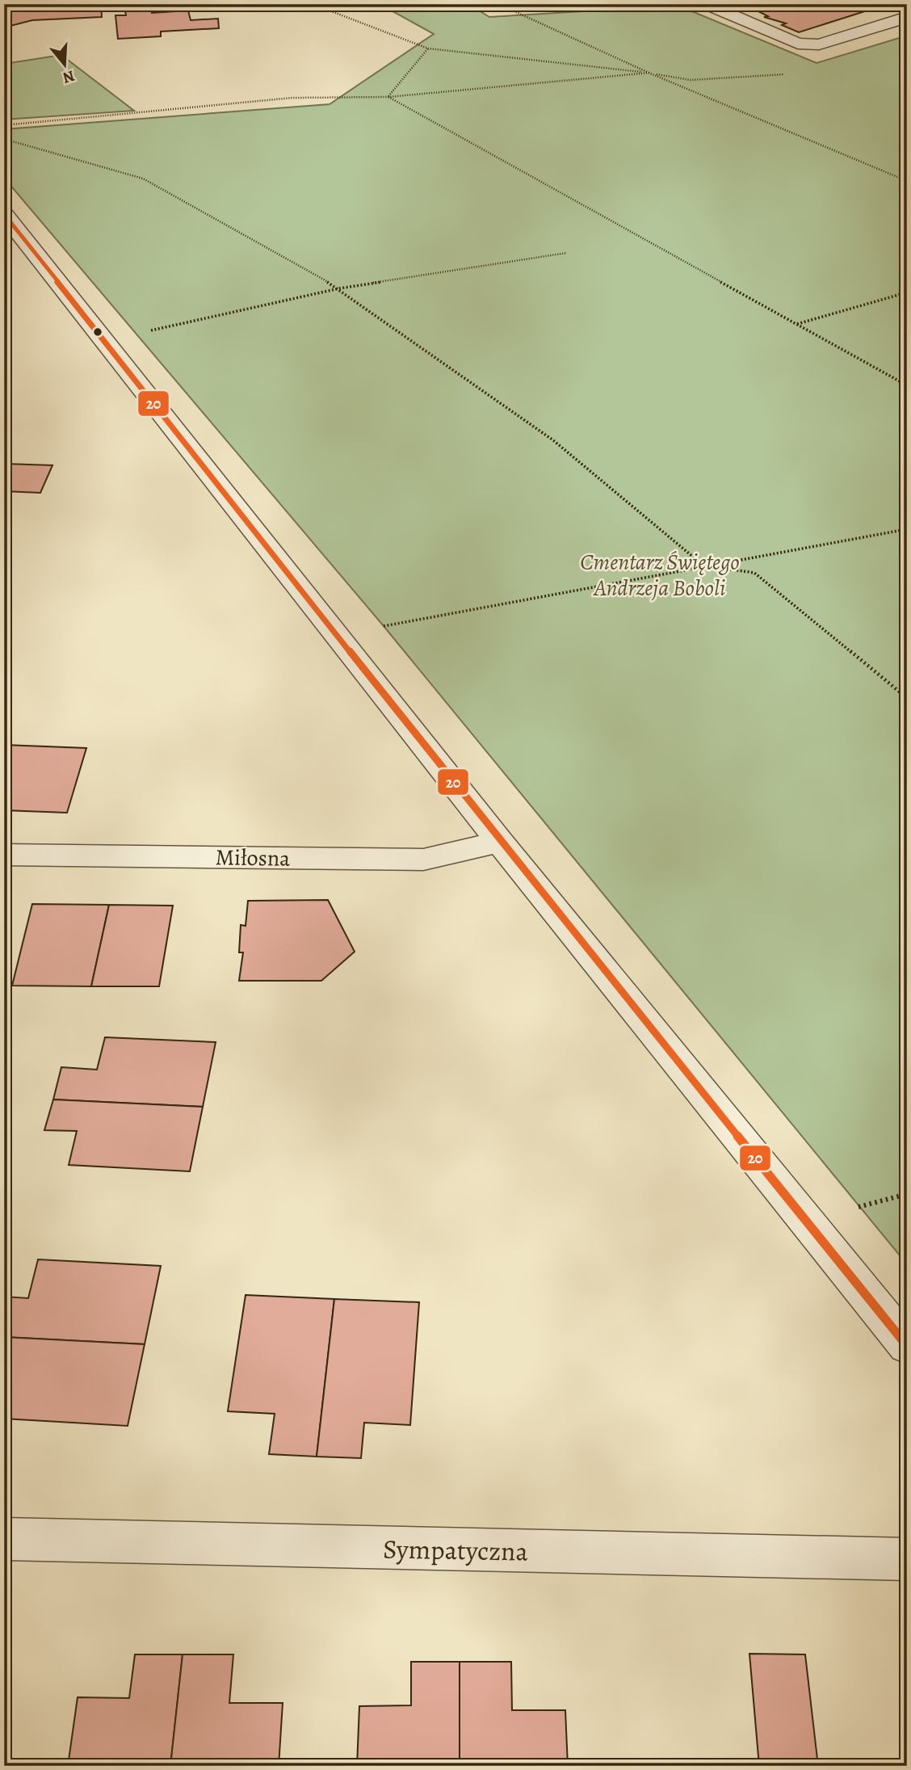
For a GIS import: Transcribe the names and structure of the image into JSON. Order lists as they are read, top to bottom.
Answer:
{
  "streets": {
    "street": ["Miłosna", "Sympatyczna"]
  },
  "parks": ["Cmentarz Świętego Andrzeja Boboli"],
  "lines": ["transit line 20"],
  "north": "bottom"
}
